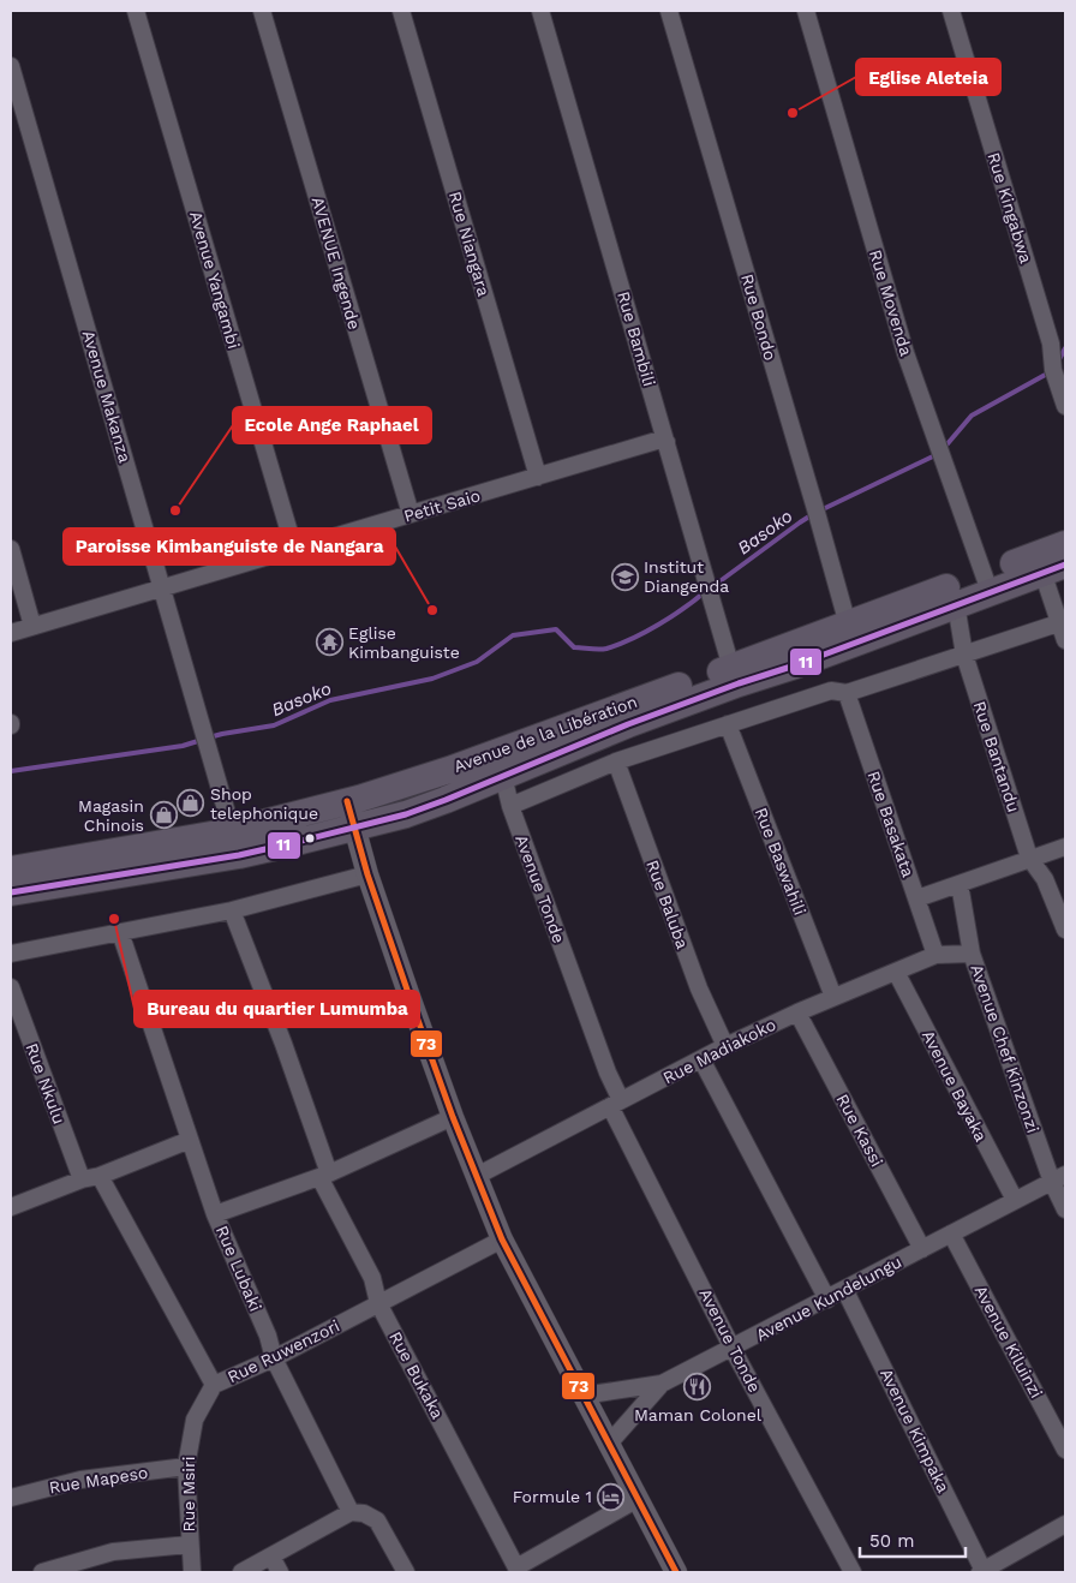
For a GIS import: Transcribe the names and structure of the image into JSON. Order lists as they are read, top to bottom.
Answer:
{
  "streets": {
    "highway": ["Avenue de la Libération"],
    "street": [
      "Rue Kingabwa",
      "Rue Niangara",
      "AVENUE Ingende",
      "Avenue Yangambi",
      "Rue Movenda",
      "Rue Bondo",
      "Rue Bambili",
      "Avenue Makanza",
      "Petit Saio",
      "Rue Bantandu",
      "Rue Basakata",
      "Rue Baswahili",
      "Avenue Tonde",
      "Rue Baluba",
      "Avenue Chef Kinzonzi",
      "Rue Madiakoko",
      "Rue Nkulu",
      "Avenue Bayaka",
      "Rue Kassi",
      "Rue Lubaki",
      "Avenue Kundelungu",
      "Avenue Kiluinzi",
      "Rue Ruwenzori",
      "Rue Bukaka",
      "Avenue Kimpaka",
      "Rue Mapeso",
      "Rue Msiri"
    ]
  },
  "crossings": [
    ["Rue Niangara", "Petit Saio"],
    ["AVENUE Ingende", "Petit Saio"],
    ["Avenue Yangambi", "Petit Saio"],
    ["Rue Movenda", "Avenue de la Libération"],
    ["Rue Bondo", "Avenue de la Libération"],
    ["Rue Bambili", "Petit Saio"],
    ["Rue Bambili", "Avenue de la Libération"],
    ["Avenue Makanza", "Petit Saio"],
    ["Avenue Makanza", "Avenue de la Libération"],
    ["Avenue de la Libération", "Rue Bantandu"],
    ["Avenue de la Libération", "Avenue Tonde"],
    ["Rue Basakata", "Rue Madiakoko"],
    ["Rue Baswahili", "Rue Madiakoko"],
    ["Avenue Tonde", "Rue Madiakoko"],
    ["Avenue Tonde", "Avenue Kundelungu"],
    ["Rue Baluba", "Rue Madiakoko"],
    ["Avenue Chef Kinzonzi", "Rue Madiakoko"],
    ["Avenue Chef Kinzonzi", "Avenue Kundelungu"],
    ["Rue Madiakoko", "Avenue Bayaka"],
    ["Rue Madiakoko", "Rue Kassi"],
    ["Avenue Bayaka", "Avenue Kundelungu"],
    ["Rue Kassi", "Avenue Kundelungu"],
    ["Rue Lubaki", "Rue Ruwenzori"],
    ["Avenue Kundelungu", "Avenue Kiluinzi"],
    ["Avenue Kundelungu", "Avenue Kimpaka"],
    ["Rue Ruwenzori", "Rue Bukaka"],
    ["Rue Ruwenzori", "Rue Msiri"],
    ["Rue Mapeso", "Rue Msiri"]
  ],
  "water": ["Basoko"],
  "places": {
    "other": [
      "Eglise Aleteia",
      "Ecole Ange Raphael",
      "Paroisse Kimbanguiste de Nangara",
      "Bureau du quartier Lumumba"
    ],
    "school or university": ["Institut Diangenda"],
    "temple": ["Eglise Kimbanguiste"],
    "shop": ["Shop telephonique", "Magasin Chinois"],
    "restaurant": ["Maman Colonel"],
    "hotel": ["Formule 1"]
  },
  "lines": ["transit line 11", "transit line 73"],
  "scale_bar": "50 m"
}
